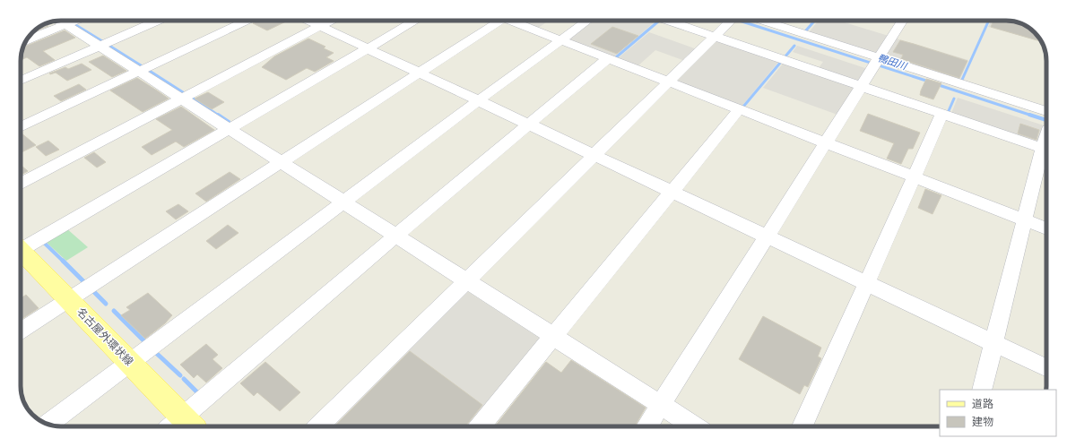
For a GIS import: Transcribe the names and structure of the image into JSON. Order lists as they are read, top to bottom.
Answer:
{
  "streets": {
    "main road": ["名古屋外環状線"]
  },
  "water": ["鴨田川"],
  "legend": ["道路", "建物"]
}
